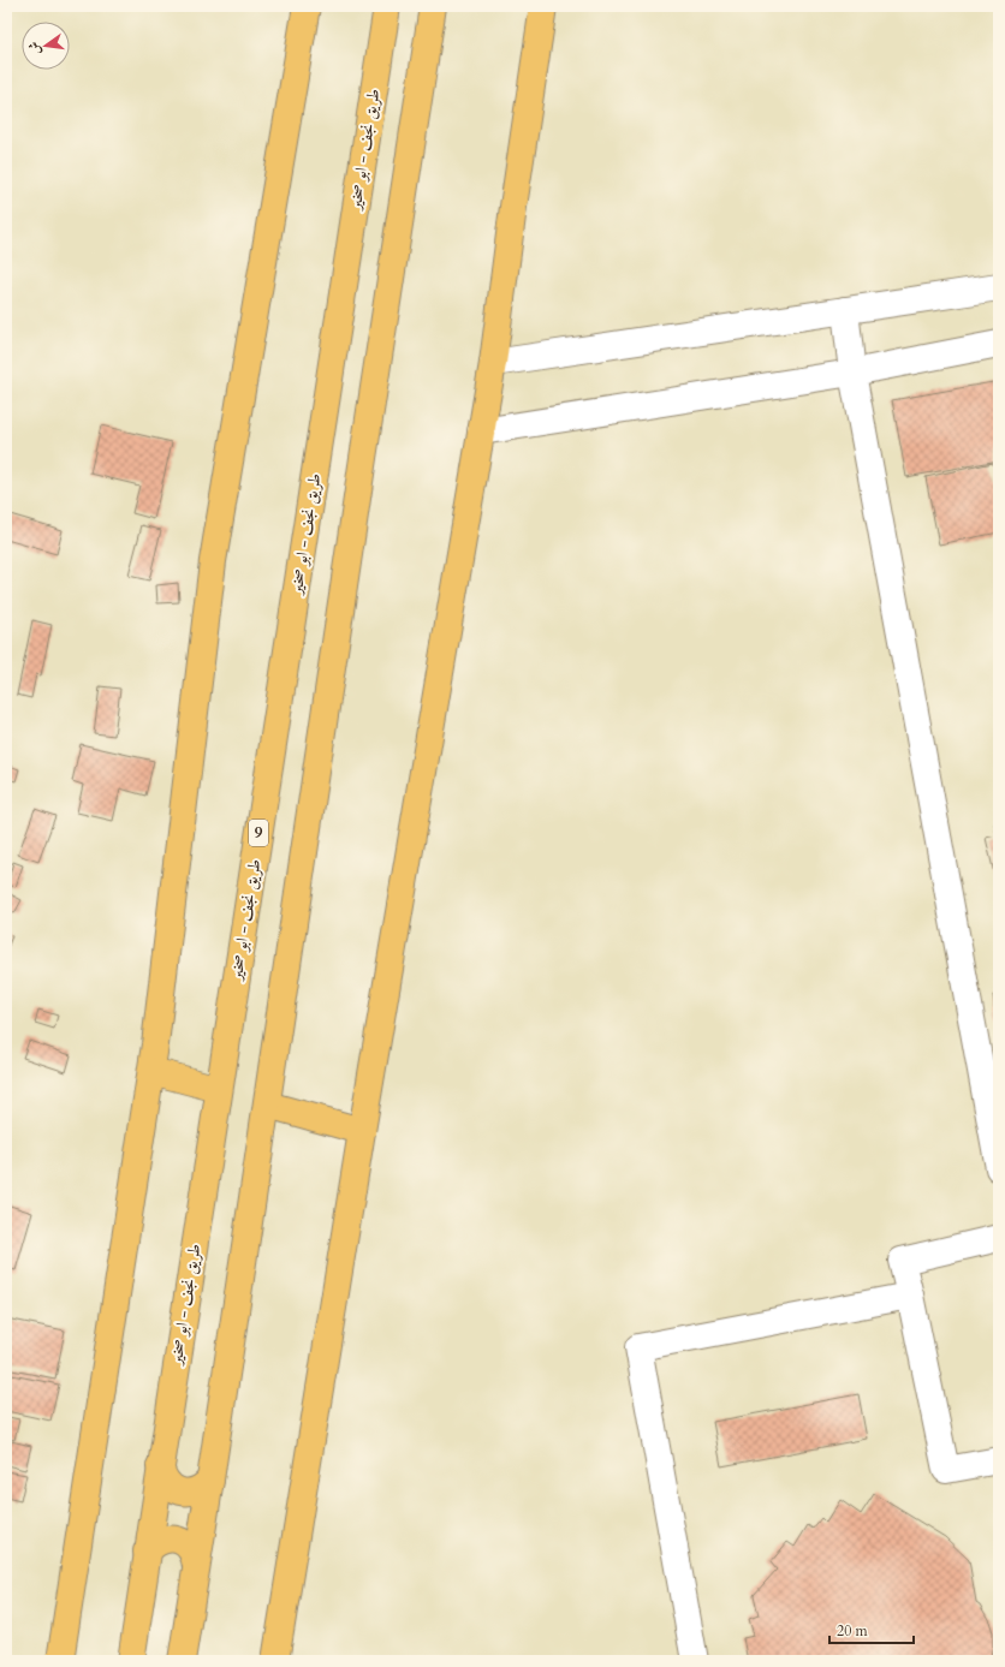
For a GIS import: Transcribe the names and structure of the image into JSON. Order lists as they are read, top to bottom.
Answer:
{
  "streets": {
    "main road": ["طريق نجف - ابو صخير", "9"]
  },
  "scale_bar": "20 m",
  "north": "left"
}
